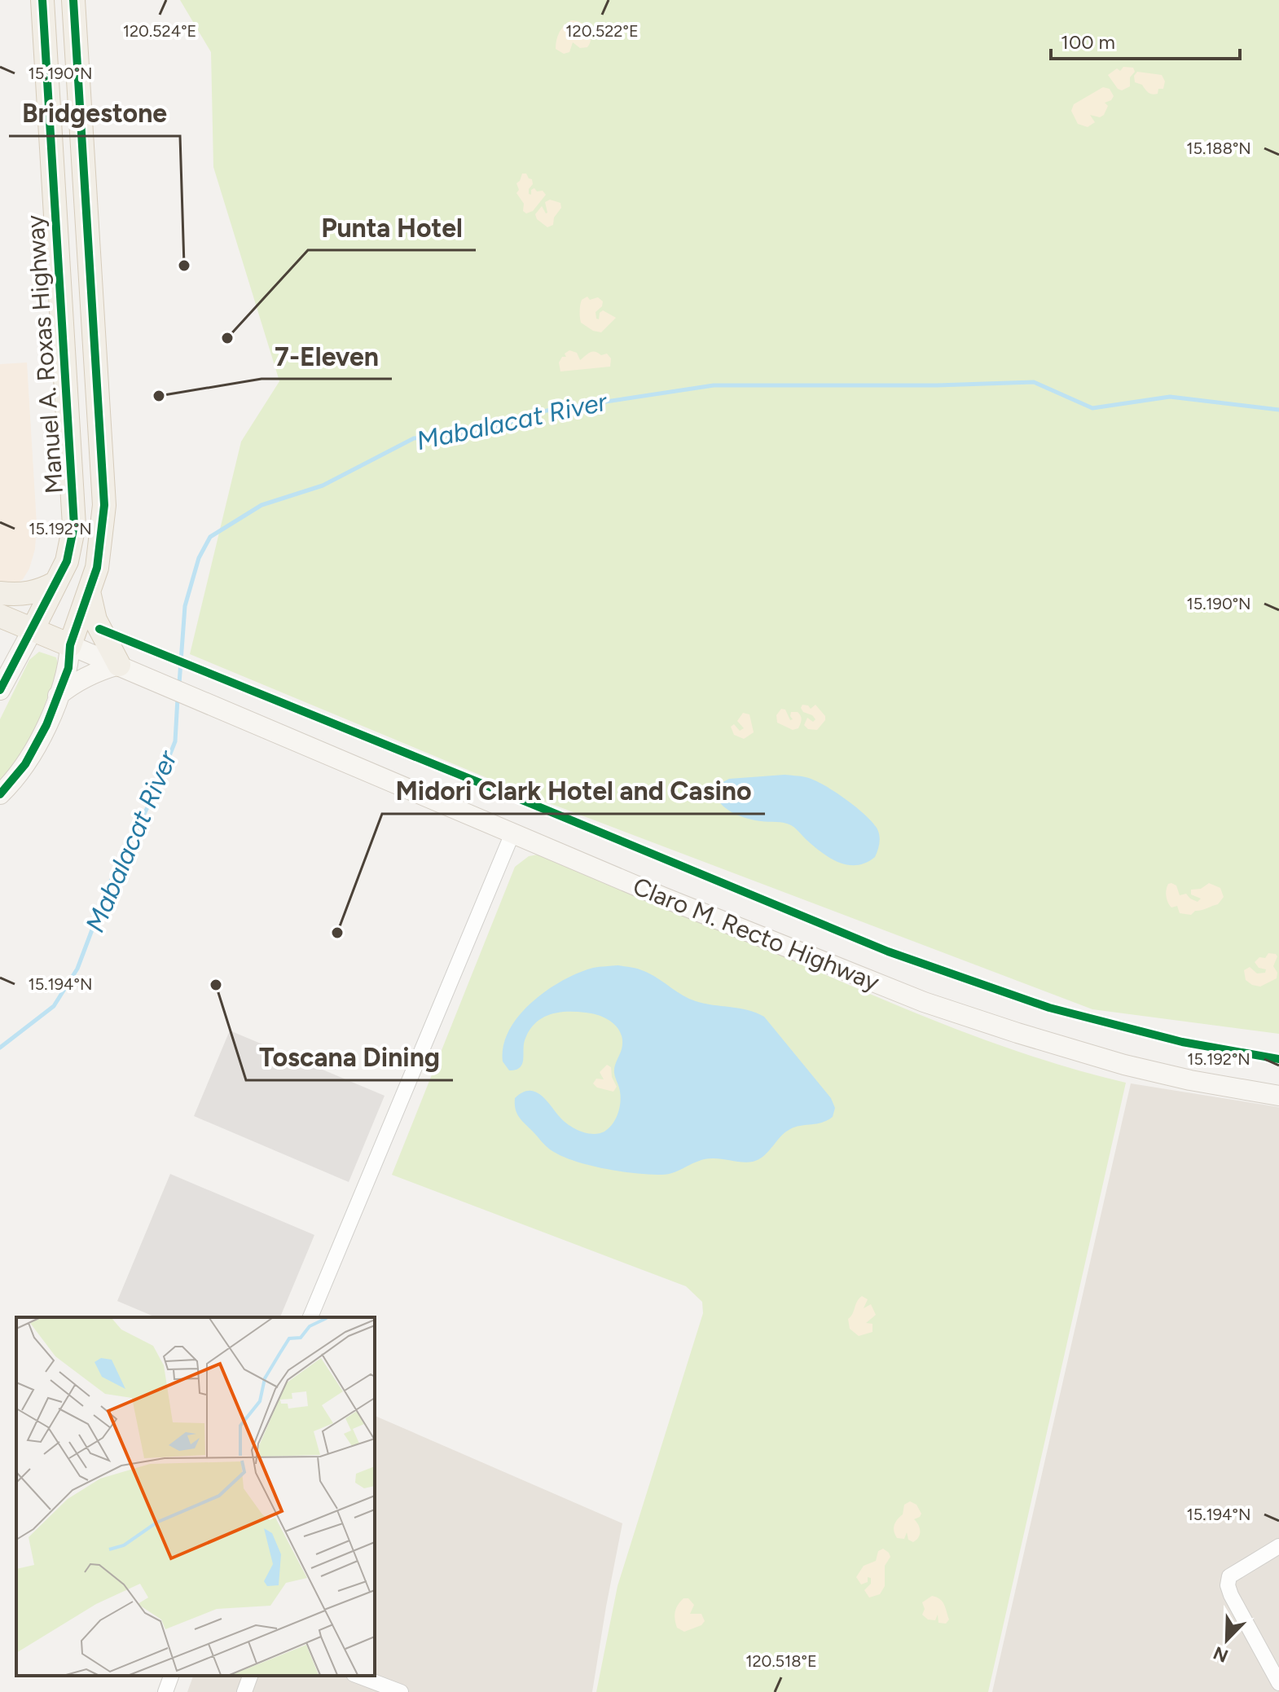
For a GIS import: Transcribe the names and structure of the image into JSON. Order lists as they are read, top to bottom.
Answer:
{
  "streets": {
    "main road": ["Manuel A. Roxas Highway", "Claro M. Recto Highway"]
  },
  "water": ["Mabalacat River"],
  "places": [
    "Bridgestone",
    "Punta Hotel",
    "7-Eleven",
    "Midori Clark Hotel and Casino",
    "Toscana Dining"
  ],
  "scale_bar": "100 m",
  "north": "bottom left",
  "coordinates": [
    "120.524°E",
    "120.522°E",
    "15.190°N",
    "15.188°N",
    "15.192°N",
    "15.194°N",
    "120.518°E"
  ]
}
